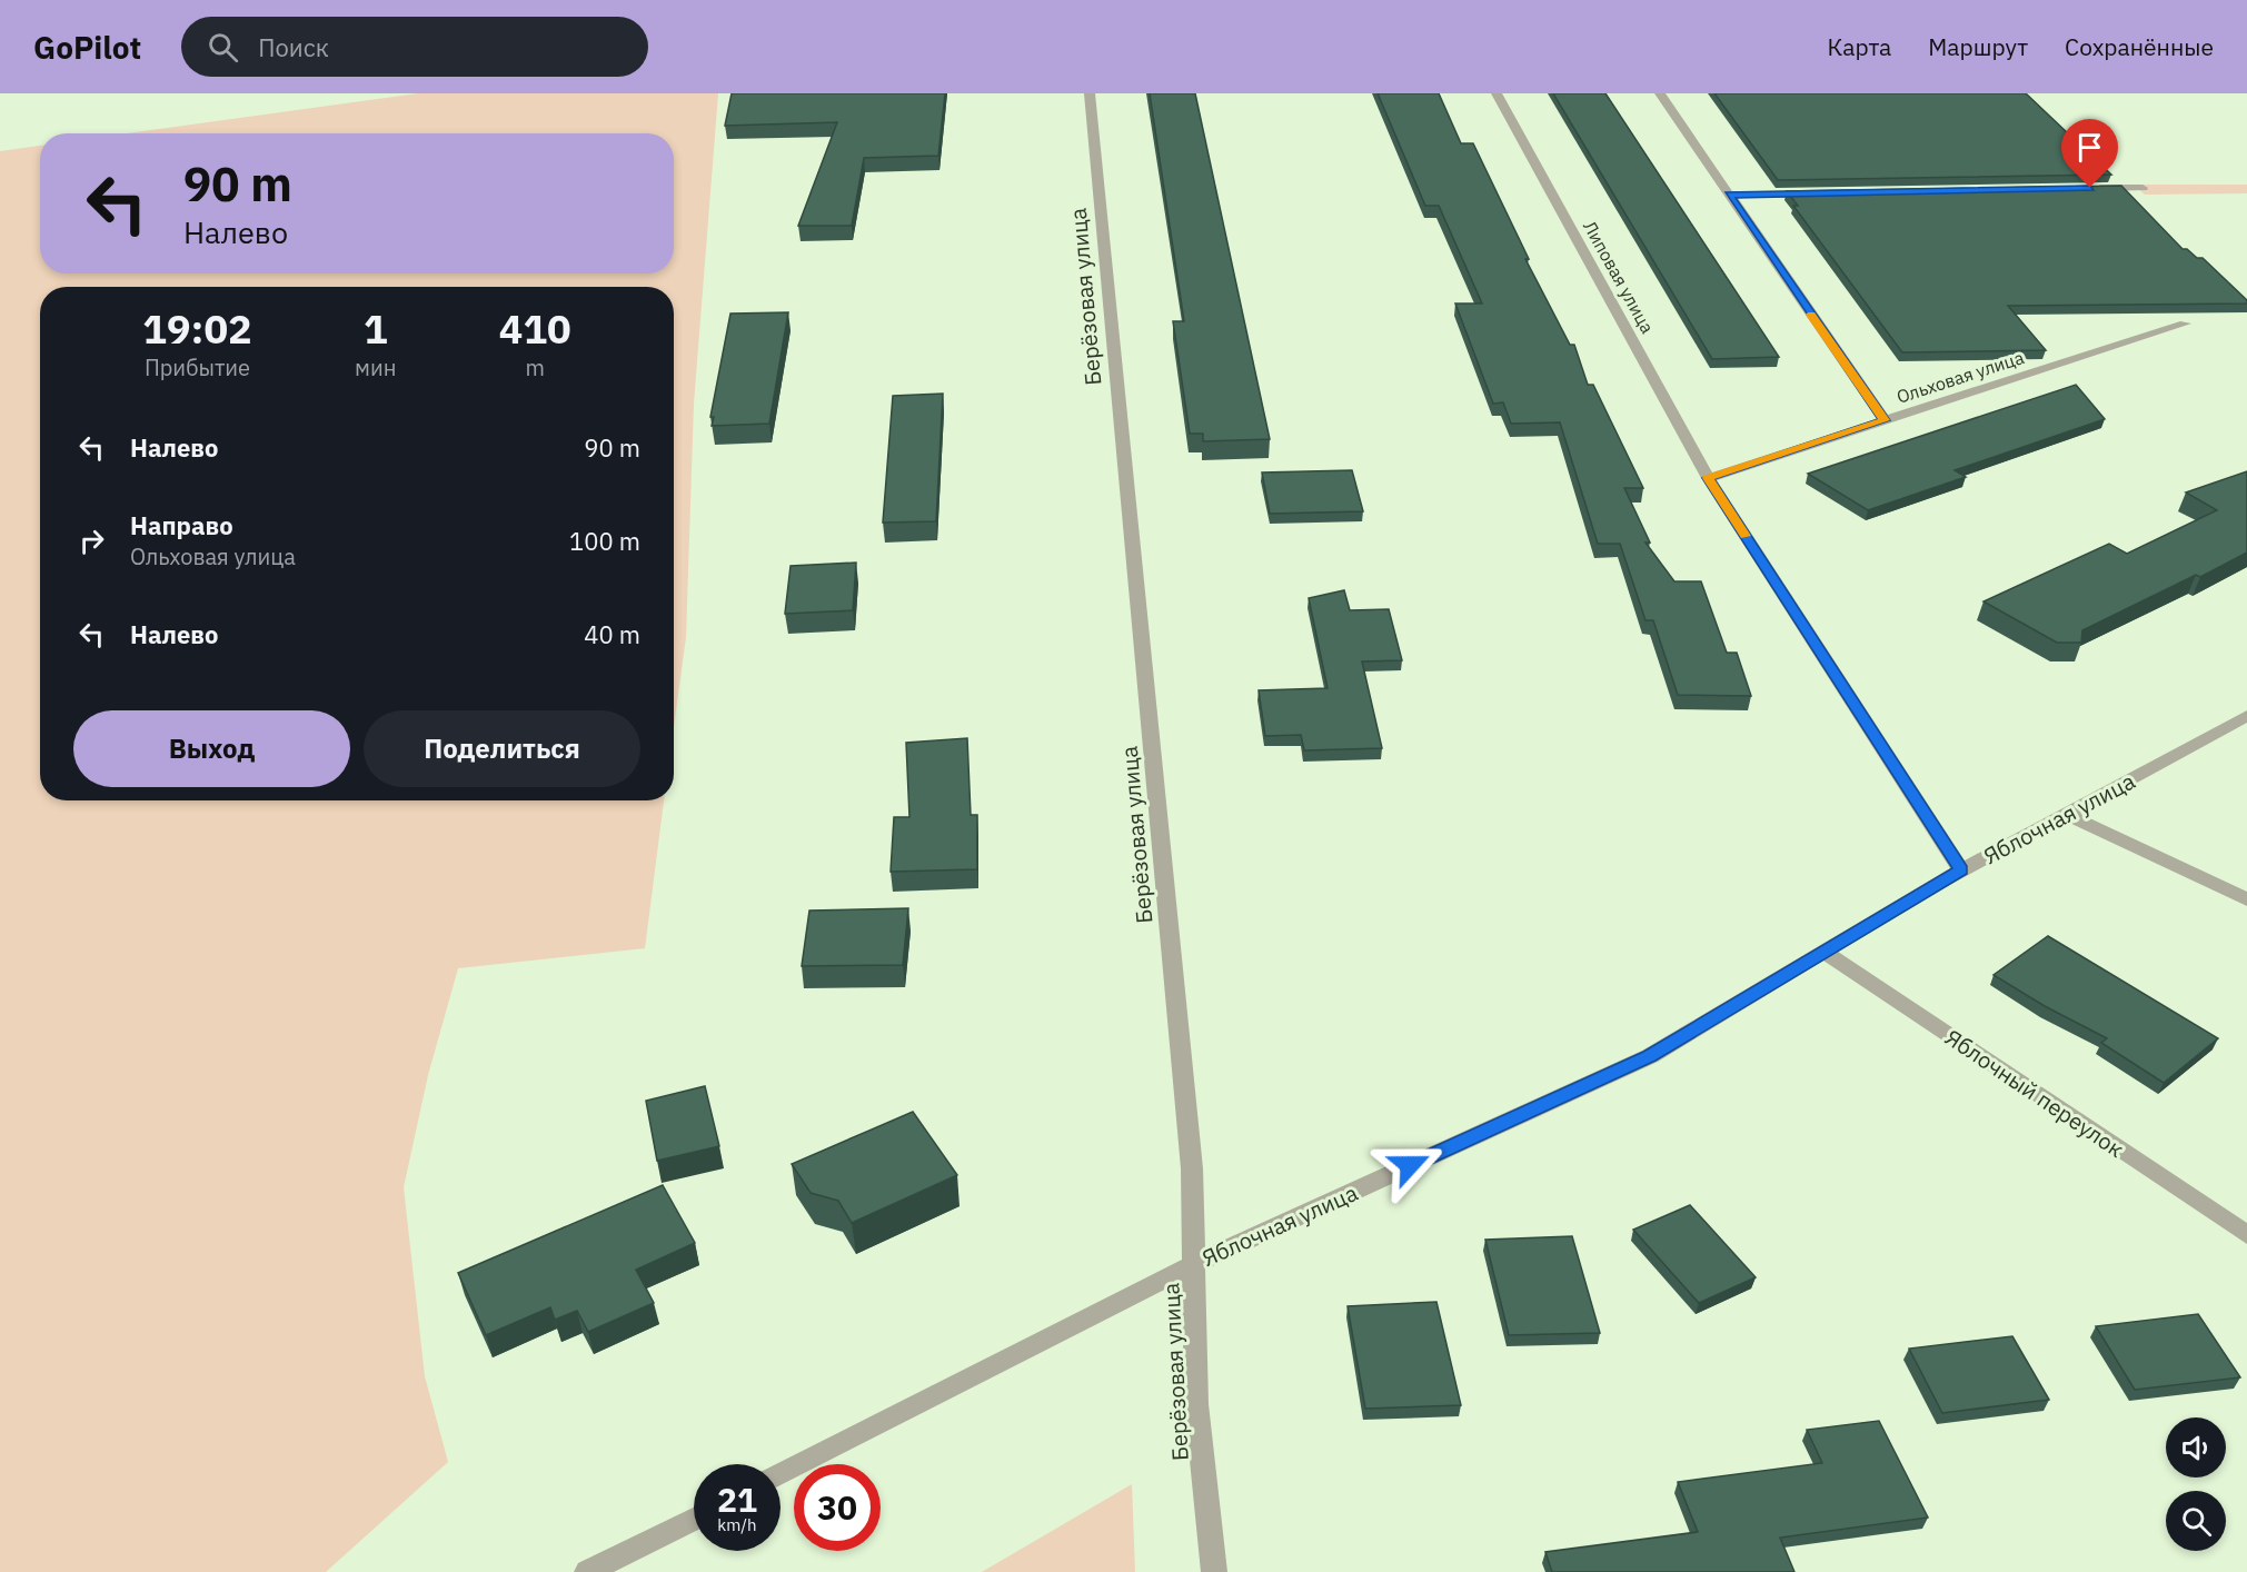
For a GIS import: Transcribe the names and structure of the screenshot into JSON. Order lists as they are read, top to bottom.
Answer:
{
  "streets": {
    "street": [
      "Липовая улица",
      "Берёзовая улица",
      "Ольховая улица",
      "Яблочная улица",
      "Яблочный переулок"
    ]
  },
  "crossings": [
    ["Липовая улица", "Ольховая улица"],
    ["Липовая улица", "Яблочная улица"],
    ["Берёзовая улица", "Яблочная улица"],
    ["Яблочная улица", "Яблочный переулок"]
  ],
  "page": {
    "header": "GoPilot",
    "search": "Поиск",
    "nav": ["Карта", "Маршрут", "Сохранённые"],
    "turn": ["90 m", "Налево"],
    "eta": [
      "19:02",
      "Прибытие",
      "1",
      "мин",
      "410",
      "m"
    ],
    "list": [
      {
        "name": "Налево",
        "value": "90 m"
      },
      {
        "name": "Направо",
        "note": "Ольховая улица",
        "value": "100 m"
      },
      {
        "name": "Налево",
        "value": "40 m"
      }
    ],
    "buttons": ["Выход", "Поделиться"],
    "speed": "21 km/h",
    "limit": "30"
  }
}
